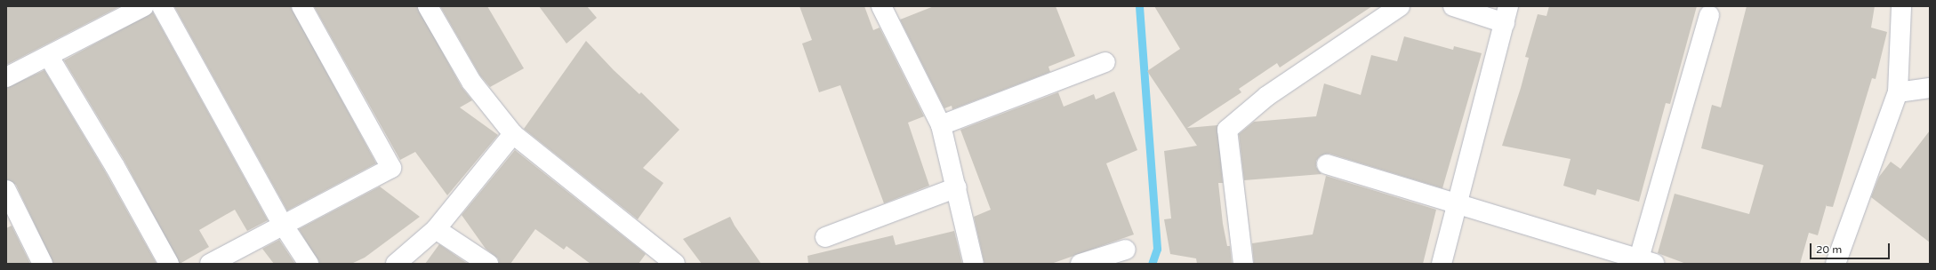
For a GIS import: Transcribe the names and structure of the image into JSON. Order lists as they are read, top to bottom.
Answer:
{
  "scale_bar": "20 m"
}
